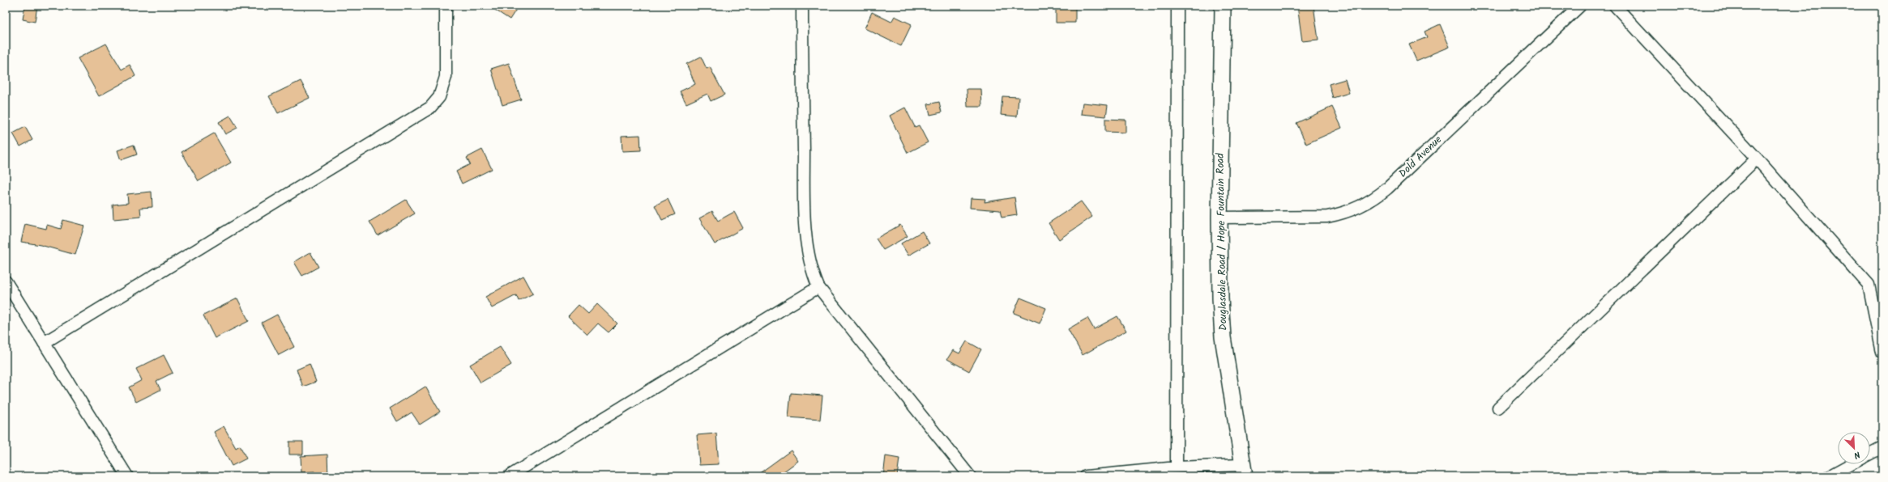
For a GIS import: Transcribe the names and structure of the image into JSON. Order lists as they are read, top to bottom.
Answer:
{
  "streets": {
    "main road": ["Douglasdale Road / Hope Fountain Road"],
    "street": ["Dold Avenue"]
  },
  "crossings": [
    ["Dold Avenue", "Douglasdale Road / Hope Fountain Road"]
  ],
  "north": "bottom right"
}
